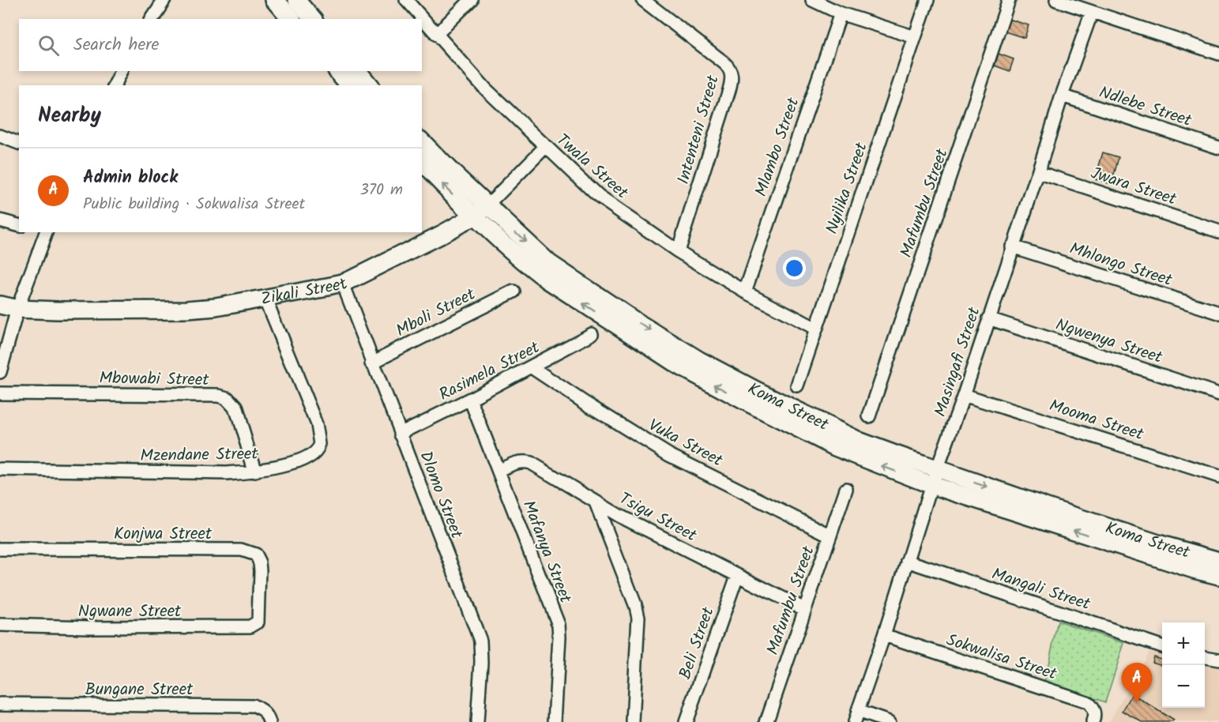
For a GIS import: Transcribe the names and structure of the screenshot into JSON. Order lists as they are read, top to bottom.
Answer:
{
  "streets": {
    "main road": ["Zikali Street", "Koma Street"],
    "street": [
      "Ndlebe Street",
      "Intenteni Street",
      "Mlambo Street",
      "Twala Street",
      "Jwara Street",
      "Nyilika Street",
      "Mafumbu Street",
      "Mhlongo Street",
      "Mboli Street",
      "Ngwenya Street",
      "Masingafi Street",
      "Rasimela Street",
      "Mbowabi Street",
      "Mooma Street",
      "Vuka Street",
      "Mzendane Street",
      "Dlomo Street",
      "Tsigu Street",
      "Konjwa Street",
      "Mafanya Street",
      "Mangali Street",
      "Ngwane Street",
      "Beli Street",
      "Sokwalisa Street",
      "Bungane Street"
    ]
  },
  "crossings": [
    ["Ndlebe Street", "Masingafi Street"],
    ["Intenteni Street", "Twala Street"],
    ["Mlambo Street", "Twala Street"],
    ["Twala Street", "Nyilika Street"],
    ["Twala Street", "Zikali Street"],
    ["Jwara Street", "Masingafi Street"],
    ["Mafumbu Street", "Vuka Street"],
    ["Mafumbu Street", "Tsigu Street"],
    ["Mhlongo Street", "Masingafi Street"],
    ["Zikali Street", "Koma Street"],
    ["Zikali Street", "Mzendane Street"],
    ["Zikali Street", "Dlomo Street"],
    ["Mboli Street", "Dlomo Street"],
    ["Ngwenya Street", "Masingafi Street"],
    ["Masingafi Street", "Koma Street"],
    ["Masingafi Street", "Mooma Street"],
    ["Masingafi Street", "Mangali Street"],
    ["Masingafi Street", "Sokwalisa Street"],
    ["Rasimela Street", "Vuka Street"],
    ["Rasimela Street", "Dlomo Street"],
    ["Rasimela Street", "Mafanya Street"],
    ["Mbowabi Street", "Mzendane Street"],
    ["Tsigu Street", "Mafanya Street"],
    ["Tsigu Street", "Beli Street"],
    ["Konjwa Street", "Ngwane Street"]
  ],
  "page": {
    "search": "Search here",
    "heading": "Nearby",
    "list": [
      {
        "mark": "A",
        "name": "Admin block",
        "note": "Public building · Sokwalisa Street",
        "value": "370 m"
      }
    ],
    "map_buttons": ["+", "−"],
    "pins": "A"
  }
}
